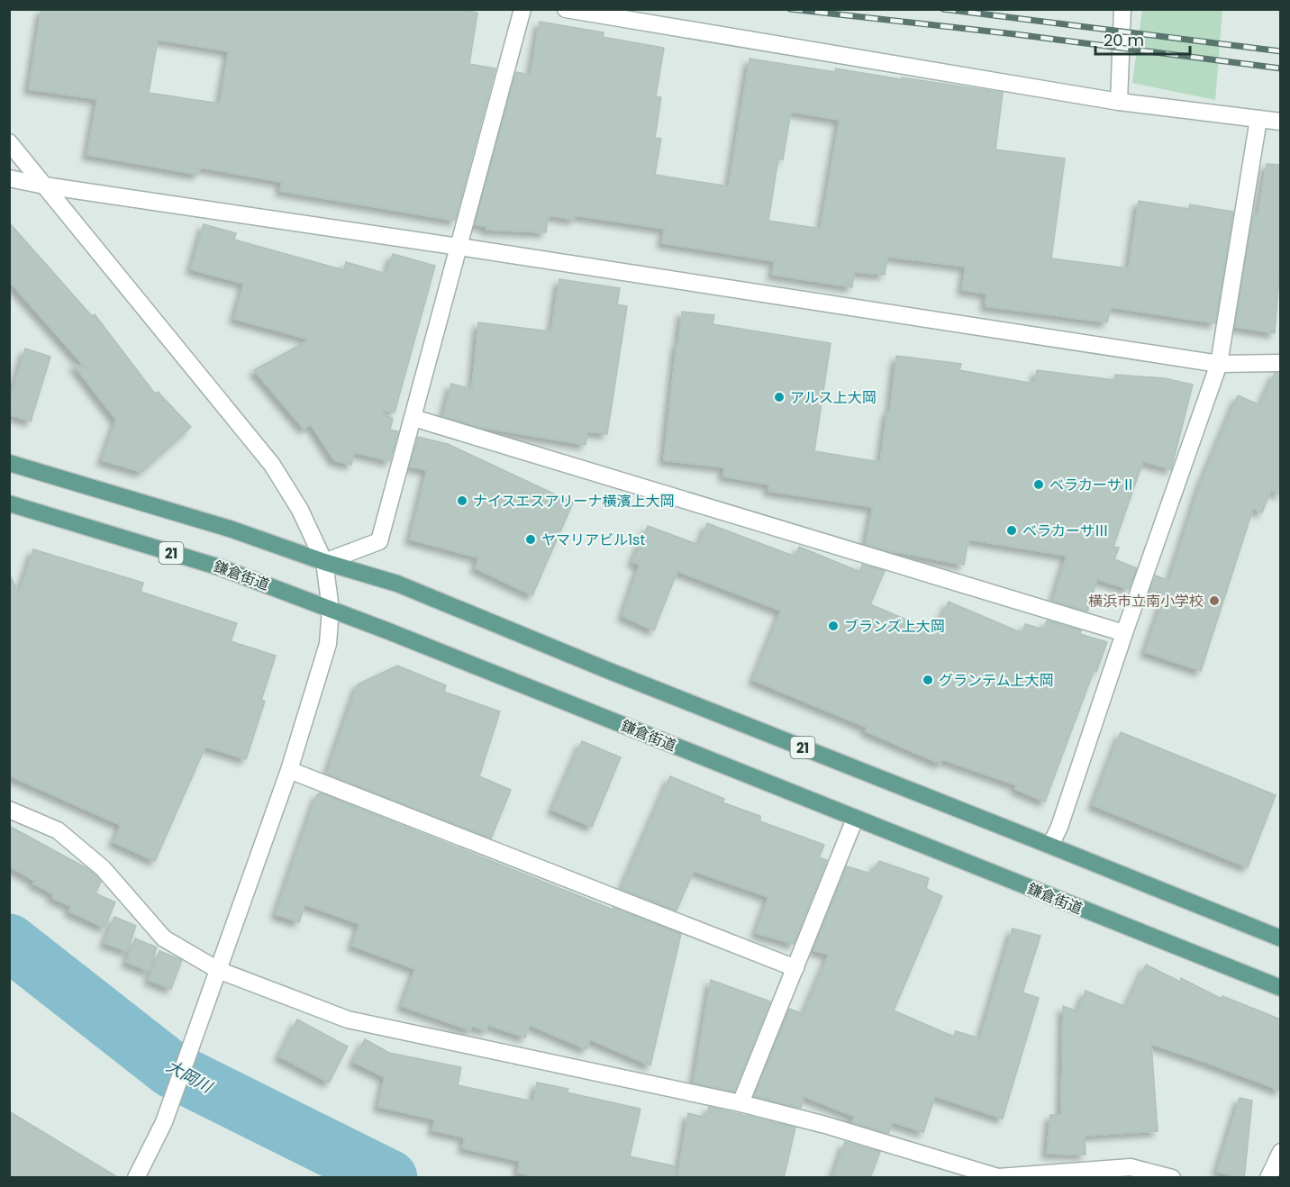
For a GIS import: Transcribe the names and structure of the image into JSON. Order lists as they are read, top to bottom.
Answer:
{
  "streets": {
    "main road": ["21", "鎌倉街道"]
  },
  "water": ["大岡川"],
  "places": [
    "アルス上大岡",
    "ベラカーサⅡ",
    "ナイスエスアリーナ横濱上大岡",
    "ベラカーサⅢ",
    "ヤマリアビル1st",
    "横浜市立南小学校",
    "ブランズ上大岡",
    "グランテム上大岡"
  ],
  "scale_bar": "20 m"
}
